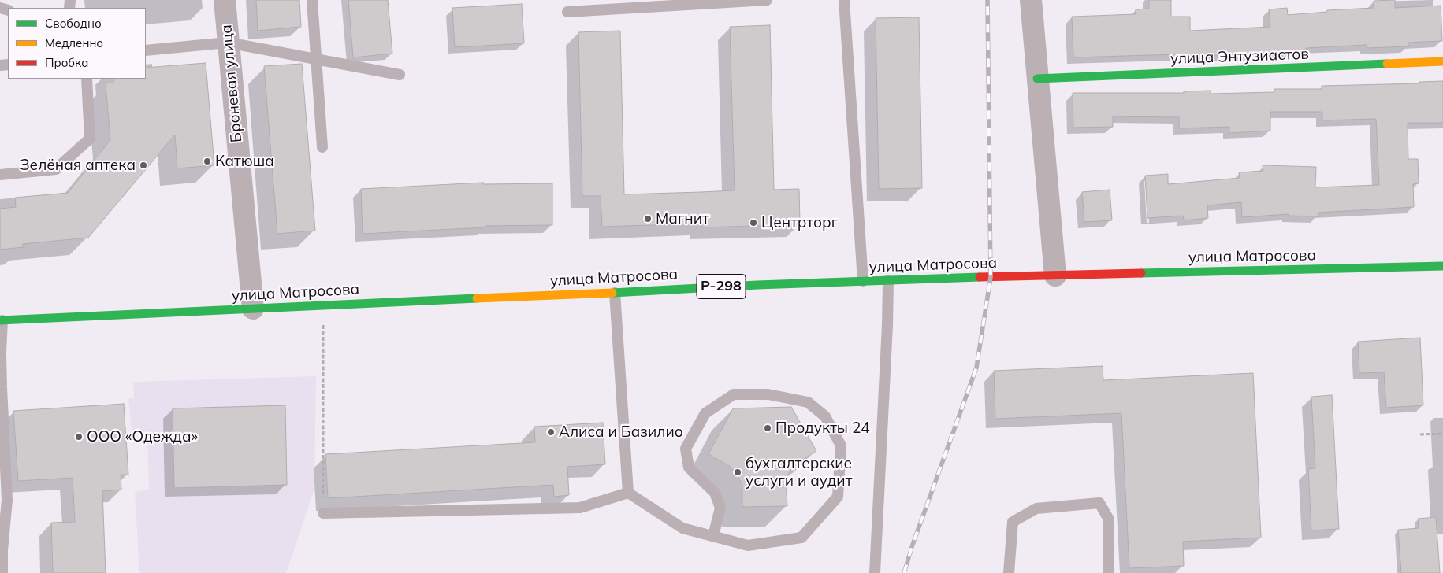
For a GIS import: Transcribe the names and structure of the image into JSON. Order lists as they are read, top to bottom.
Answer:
{
  "streets": {
    "main road": ["улица Энтузиастов", "улица Матросова", "Р-298"],
    "street": ["Броневая улица"]
  },
  "crossings": [
    ["Броневая улица", "улица Матросова"]
  ],
  "places": [
    "Катюша",
    "Зелёная аптека",
    "Магнит",
    "Центрторг",
    "Продукты 24",
    "Алиса и Базилио",
    "ООО «Одежда»",
    "бухгалтерские услуги и аудит"
  ],
  "legend": ["Свободно", "Медленно", "Пробка"]
}
